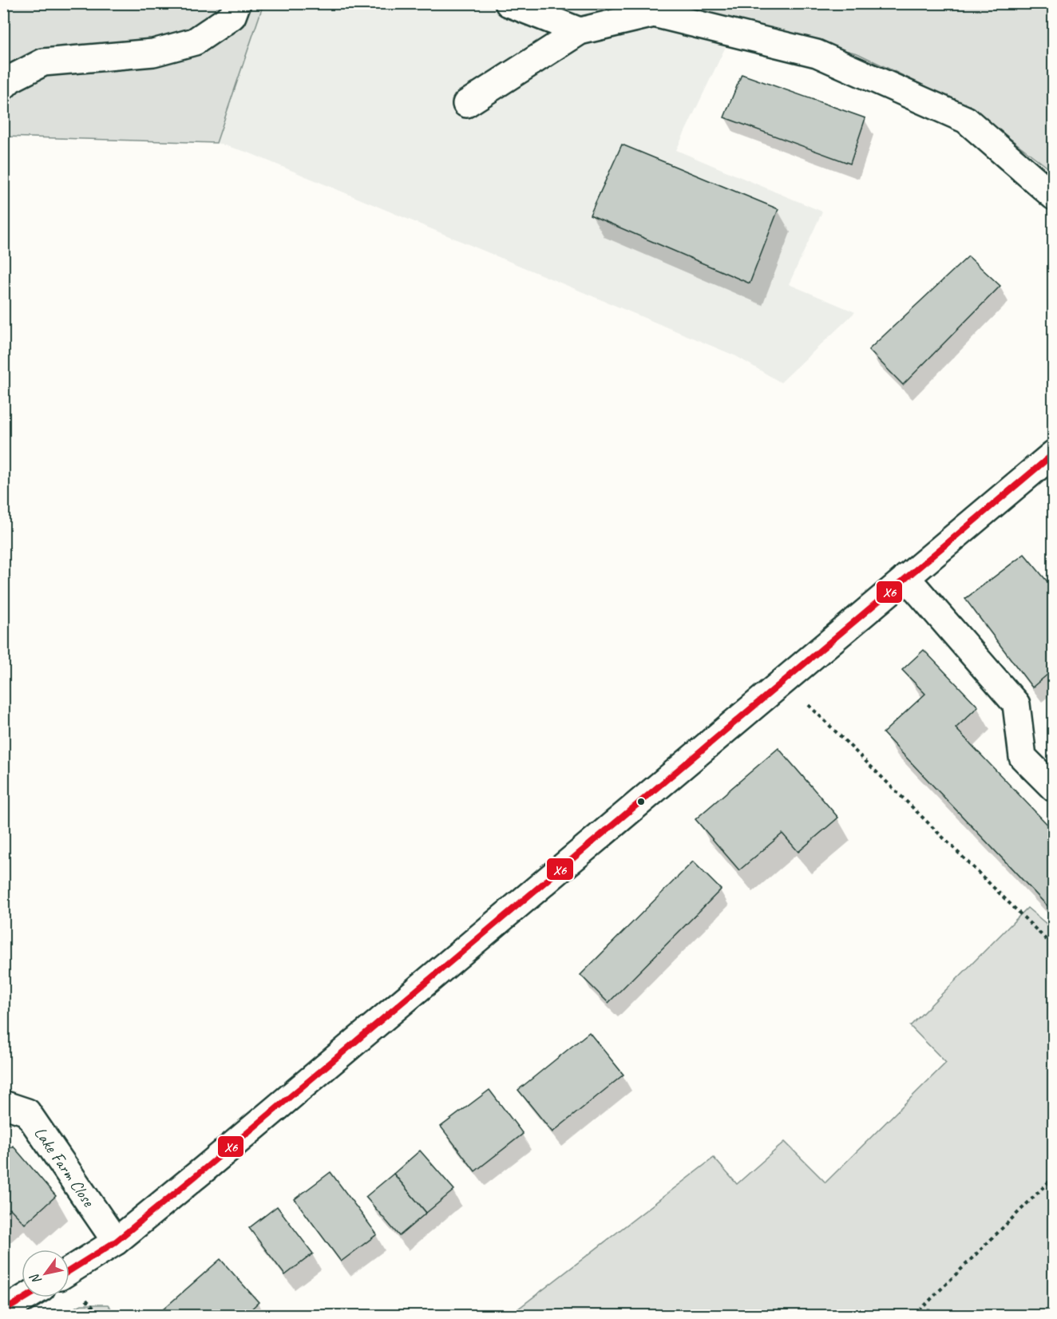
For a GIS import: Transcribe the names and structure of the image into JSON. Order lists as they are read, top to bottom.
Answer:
{
  "streets": {
    "main road": ["Lake Farm Close"]
  },
  "lines": ["transit line X6"],
  "north": "bottom left"
}
